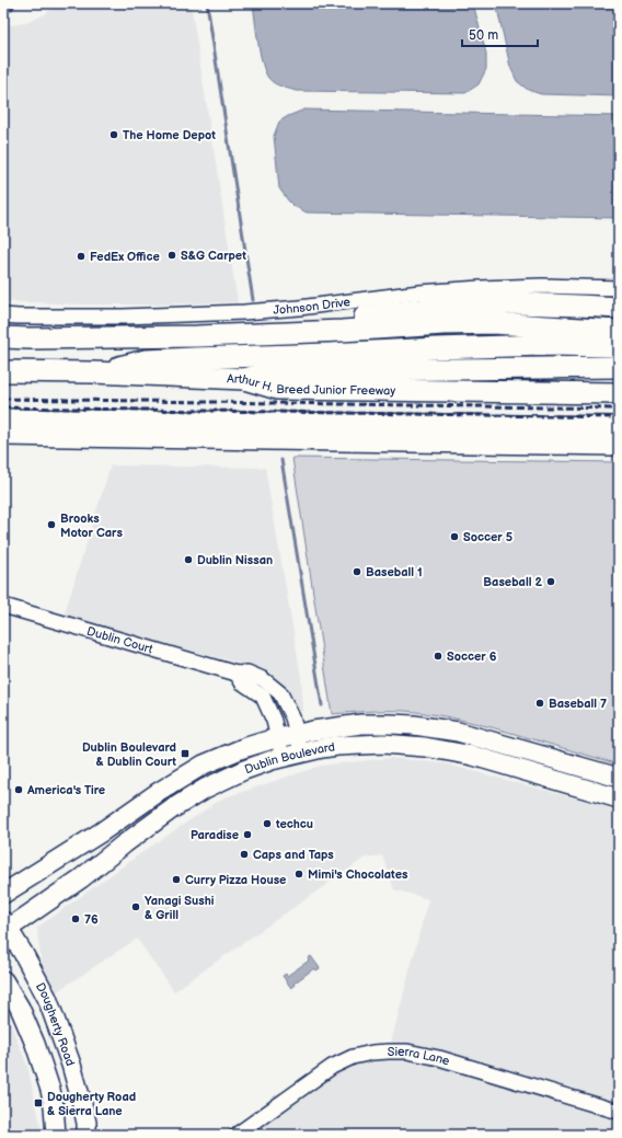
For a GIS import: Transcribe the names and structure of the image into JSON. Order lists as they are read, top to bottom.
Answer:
{
  "streets": {
    "highway": ["Arthur H. Breed Junior Freeway"],
    "main road": ["Dublin Boulevard", "Dougherty Road"],
    "street": ["Johnson Drive", "Dublin Court", "Sierra Lane"]
  },
  "crossings": [
    ["Dublin Court", "Dublin Boulevard"],
    ["Dublin Boulevard", "Dougherty Road"]
  ],
  "places": {
    "other": [
      "The Home Depot",
      "S&G Carpet",
      "FedEx Office",
      "Brooks Motor Cars",
      "Soccer 5",
      "Dublin Nissan",
      "Baseball 1",
      "Baseball 2",
      "Soccer 6",
      "Baseball 7",
      "America's Tire",
      "techcu",
      "Paradise",
      "Caps and Taps",
      "Mimi's Chocolates",
      "Curry Pizza House",
      "Yanagi Sushi & Grill",
      "76"
    ],
    "transit": ["Dublin Boulevard & Dublin Court", "Dougherty Road & Sierra Lane"]
  },
  "scale_bar": "50 m"
}
